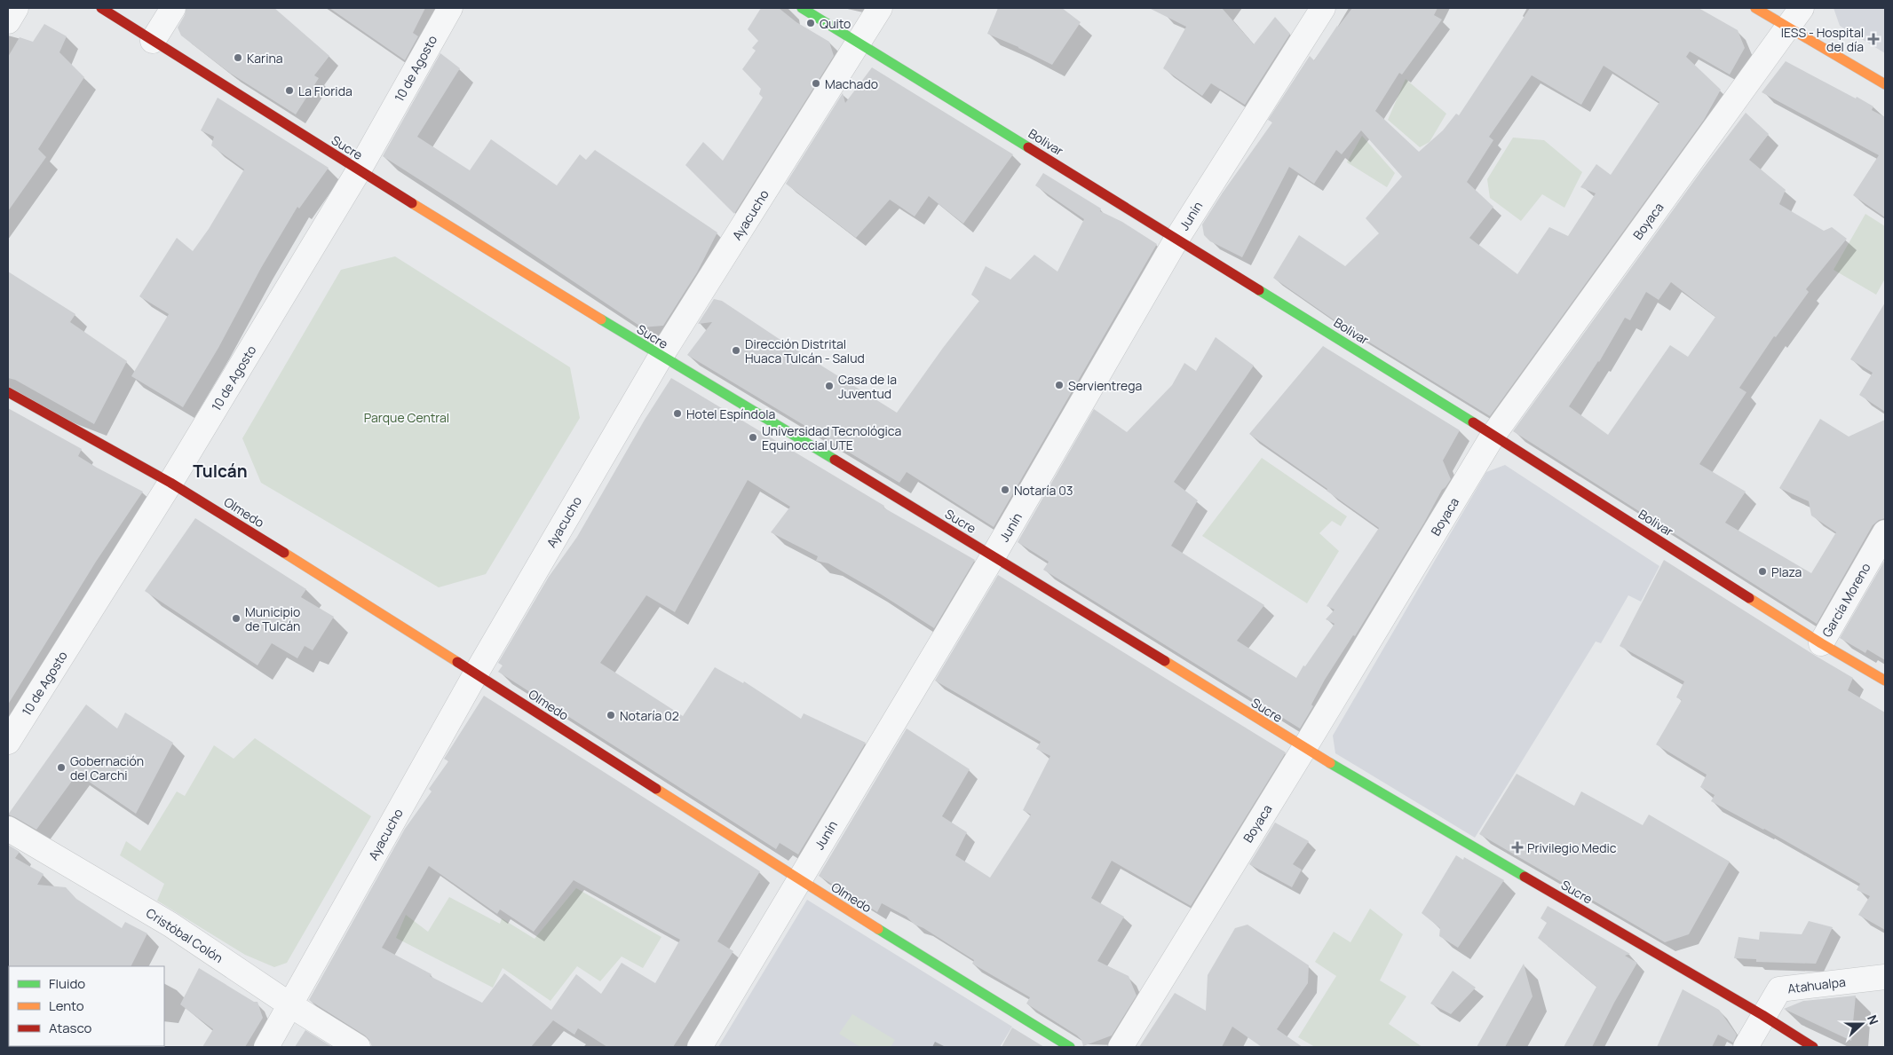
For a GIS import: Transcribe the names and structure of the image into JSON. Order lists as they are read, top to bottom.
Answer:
{
  "streets": {
    "main road": ["Bolivar", "Sucre", "Olmedo"],
    "street": [
      "10 de Agosto",
      "Ayacucho",
      "Junín",
      "Boyaca",
      "García Moreno",
      "Cristóbal Colón",
      "Atahualpa"
    ]
  },
  "crossings": [
    ["10 de Agosto", "Sucre"],
    ["10 de Agosto", "Olmedo"],
    ["Bolivar", "Ayacucho"],
    ["Bolivar", "Junín"],
    ["Bolivar", "Boyaca"],
    ["Bolivar", "García Moreno"],
    ["Sucre", "Ayacucho"],
    ["Sucre", "Junín"],
    ["Sucre", "Boyaca"],
    ["Sucre", "Atahualpa"],
    ["Ayacucho", "Olmedo"],
    ["Ayacucho", "Cristóbal Colón"],
    ["Junín", "Olmedo"]
  ],
  "districts": ["Tulcán"],
  "parks": ["Parque Central"],
  "places": {
    "other": [
      "Quito",
      "Karina",
      "Machado",
      "La Florida",
      "Dirección Distrital Huaca Tulcán - Salud",
      "Servientrega",
      "Casa de la Juventud",
      "Hotel Espíndola",
      "Universidad Tecnológica Equinoccial UTE",
      "Notaría 03",
      "Plaza",
      "Municipio de Tulcán",
      "Notaría 02",
      "Gobernación del Carchi"
    ],
    "health": ["IESS - Hospital del día", "Privilegio Medic"]
  },
  "legend": ["Fluido", "Lento", "Atasco"],
  "north": "right"
}
